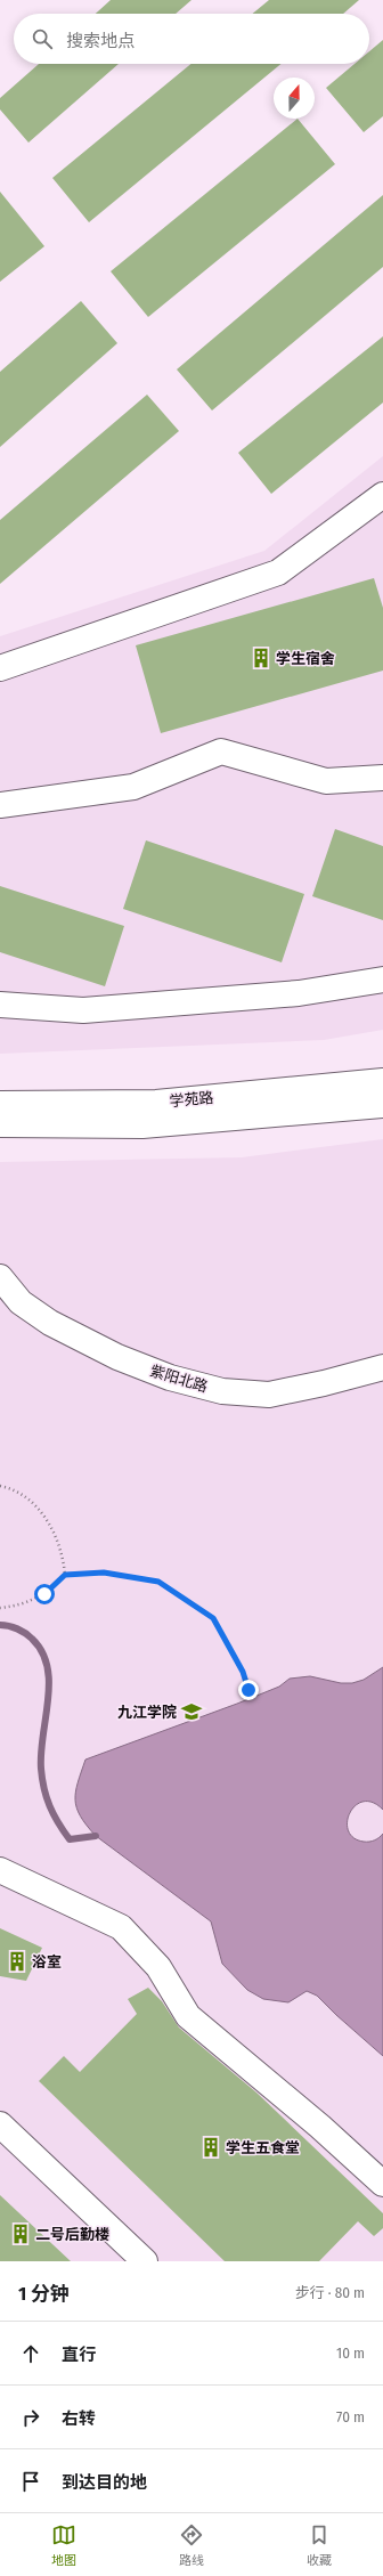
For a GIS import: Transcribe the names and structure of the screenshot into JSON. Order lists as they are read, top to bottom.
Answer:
{
  "streets": {
    "street": ["学苑路", "紫阳北路"]
  },
  "places": {
    "building": [
      "学生宿舍",
      "浴室",
      "学生五食堂",
      "二号后勤楼"
    ],
    "school or university": ["九江学院"]
  },
  "north": "top",
  "page": {
    "search": "搜索地点",
    "heading": ["1 分钟", "步行 · 80 m"],
    "list": [
      ["直行", "10 m"],
      ["右转", "70 m"],
      "到达目的地"
    ],
    "nav": ["地图", "路线", "收藏"]
  }
}
